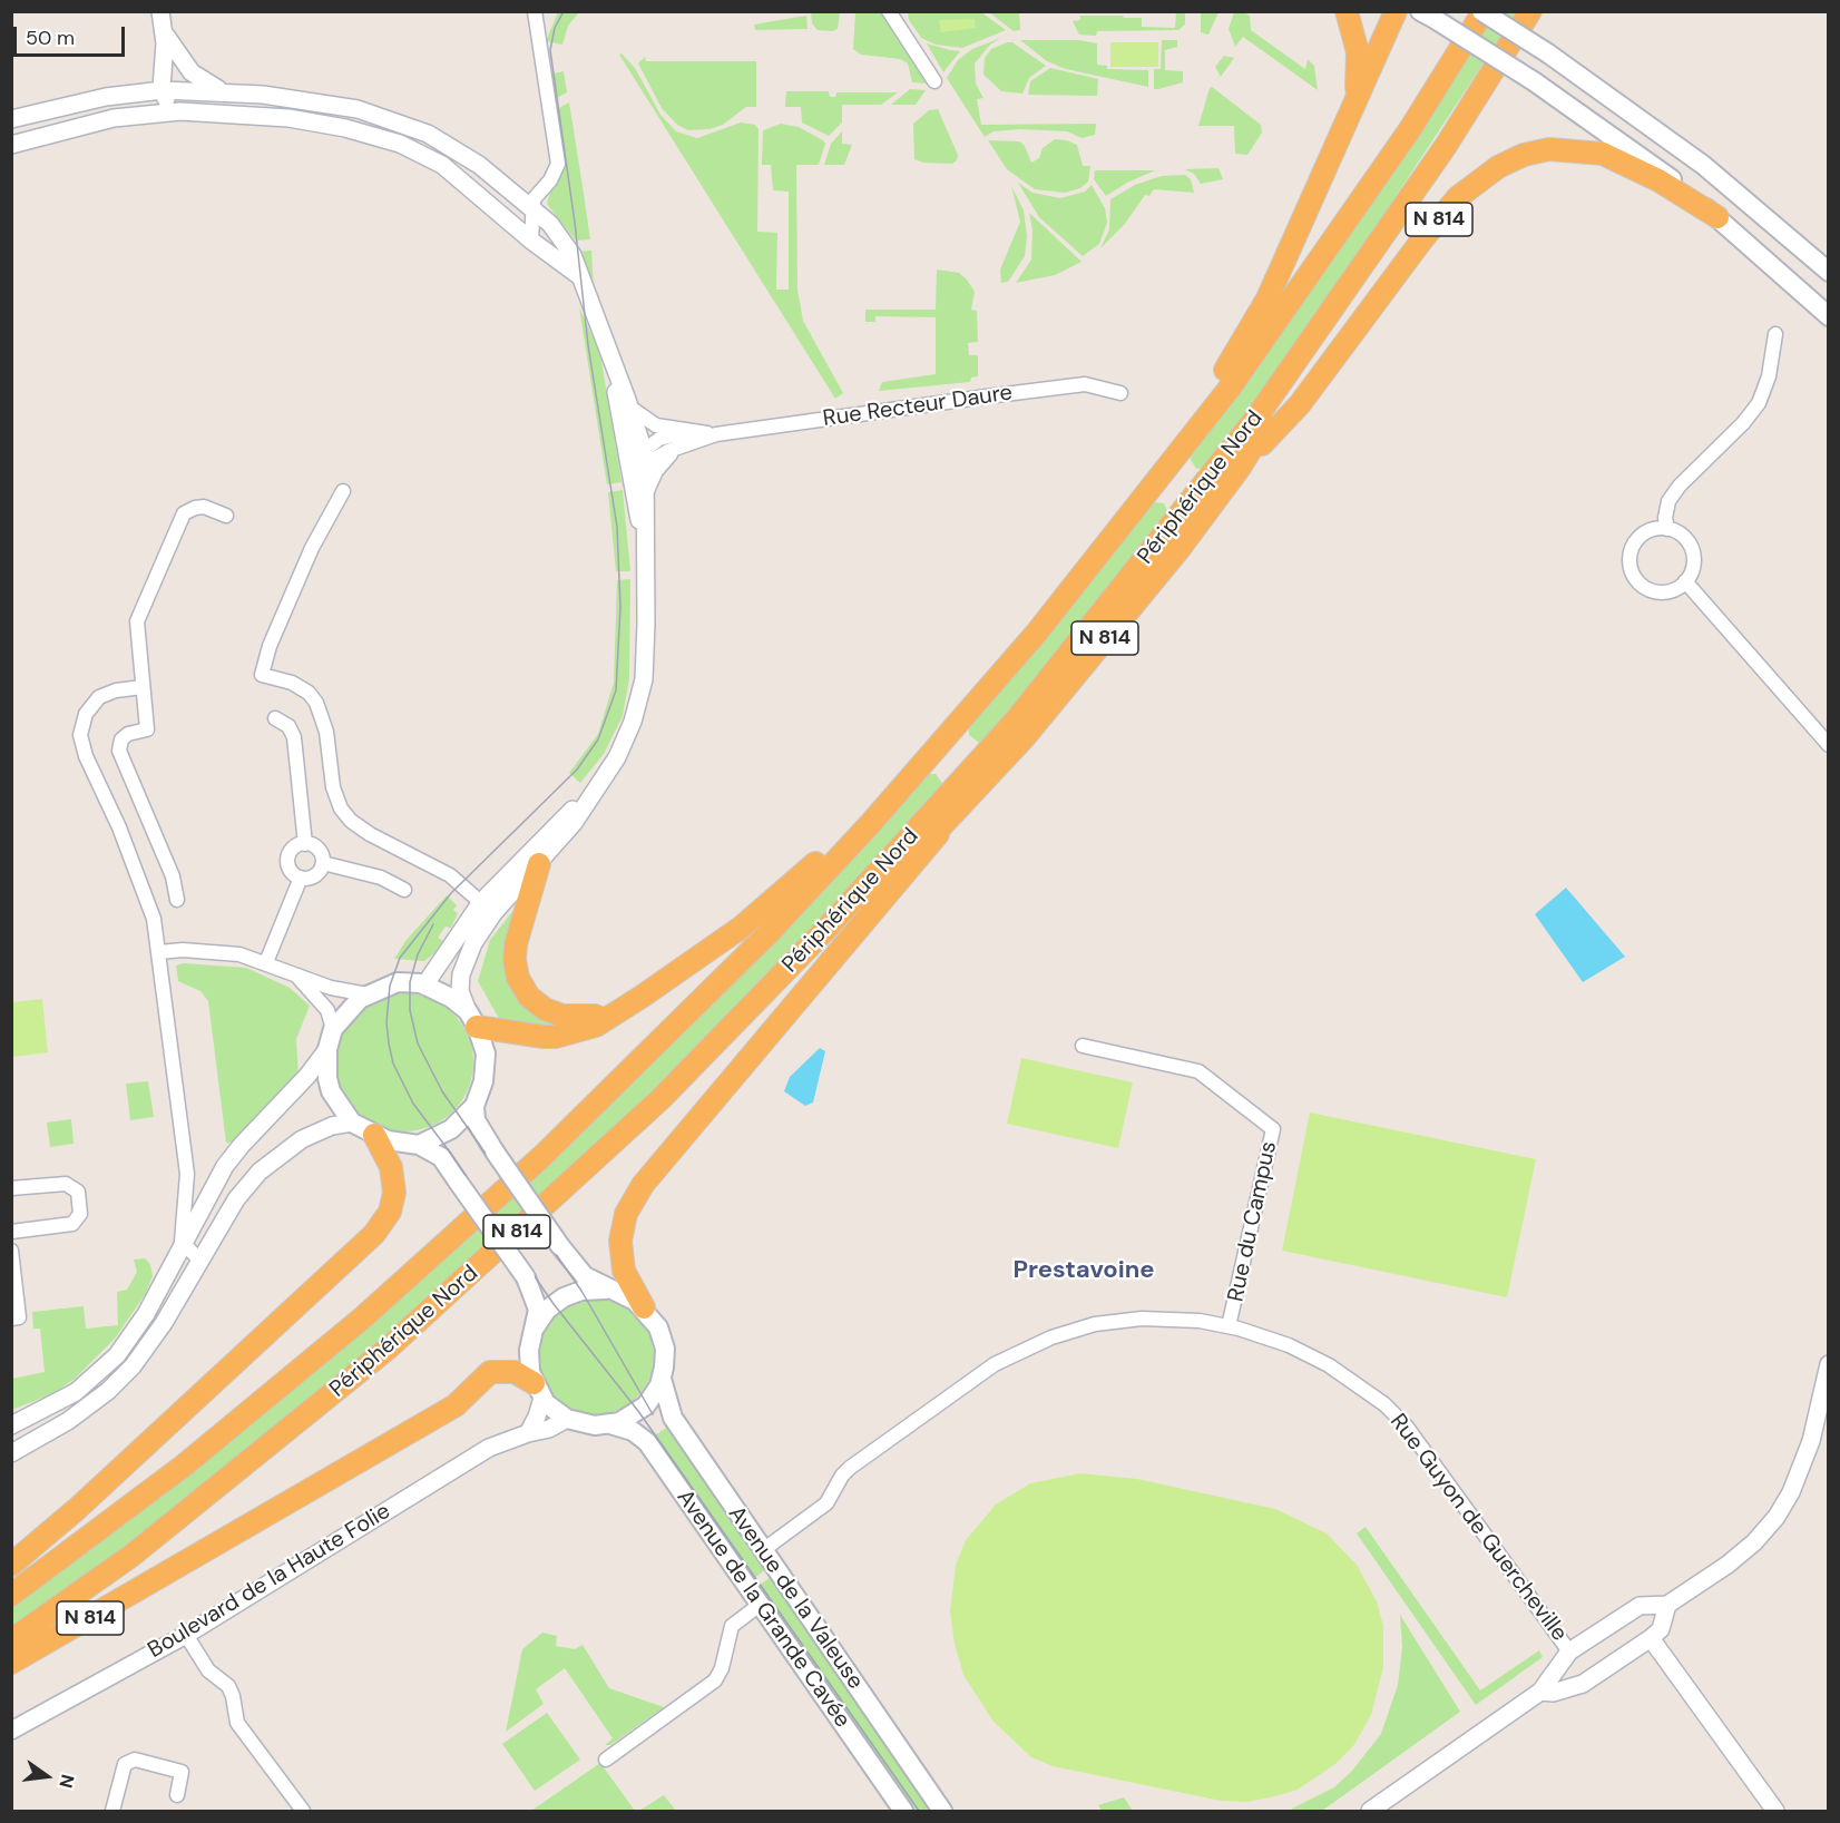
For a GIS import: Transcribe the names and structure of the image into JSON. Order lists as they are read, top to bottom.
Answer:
{
  "streets": {
    "highway": ["N 814", "Périphérique Nord"],
    "main road": ["Avenue de la Valeuse", "Avenue de la Grande Cavée"],
    "street": [
      "Rue Recteur Daure",
      "Rue du Campus",
      "Rue Guyon de Guercheville",
      "Boulevard de la Haute Folie"
    ]
  },
  "crossings": [
    ["N 814", "Périphérique Nord"],
    ["N 814", "Boulevard de la Haute Folie"],
    ["N 814", "Avenue de la Valeuse"],
    ["N 814", "Avenue de la Grande Cavée"],
    ["Rue du Campus", "Rue Guyon de Guercheville"],
    ["Rue Guyon de Guercheville", "Avenue de la Valeuse"],
    ["Boulevard de la Haute Folie", "Avenue de la Valeuse"],
    ["Boulevard de la Haute Folie", "Avenue de la Grande Cavée"],
    ["Avenue de la Valeuse", "Avenue de la Grande Cavée"]
  ],
  "districts": ["Prestavoine"],
  "scale_bar": "50 m",
  "north": "right"
}
